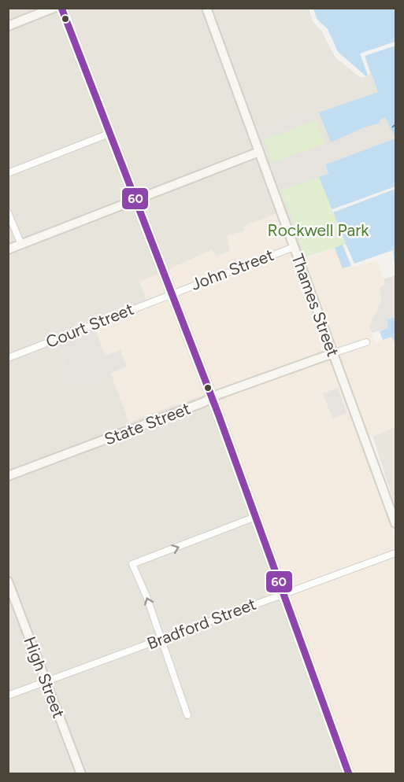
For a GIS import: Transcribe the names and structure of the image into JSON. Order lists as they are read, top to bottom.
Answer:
{
  "streets": {
    "street": [
      "John Street",
      "Thames Street",
      "Court Street",
      "State Street",
      "Bradford Street",
      "High Street"
    ]
  },
  "crossings": [
    ["John Street", "Thames Street"],
    ["John Street", "Court Street"],
    ["Thames Street", "State Street"],
    ["Bradford Street", "High Street"]
  ],
  "parks": ["Rockwell Park"],
  "lines": ["transit line 60"]
}
